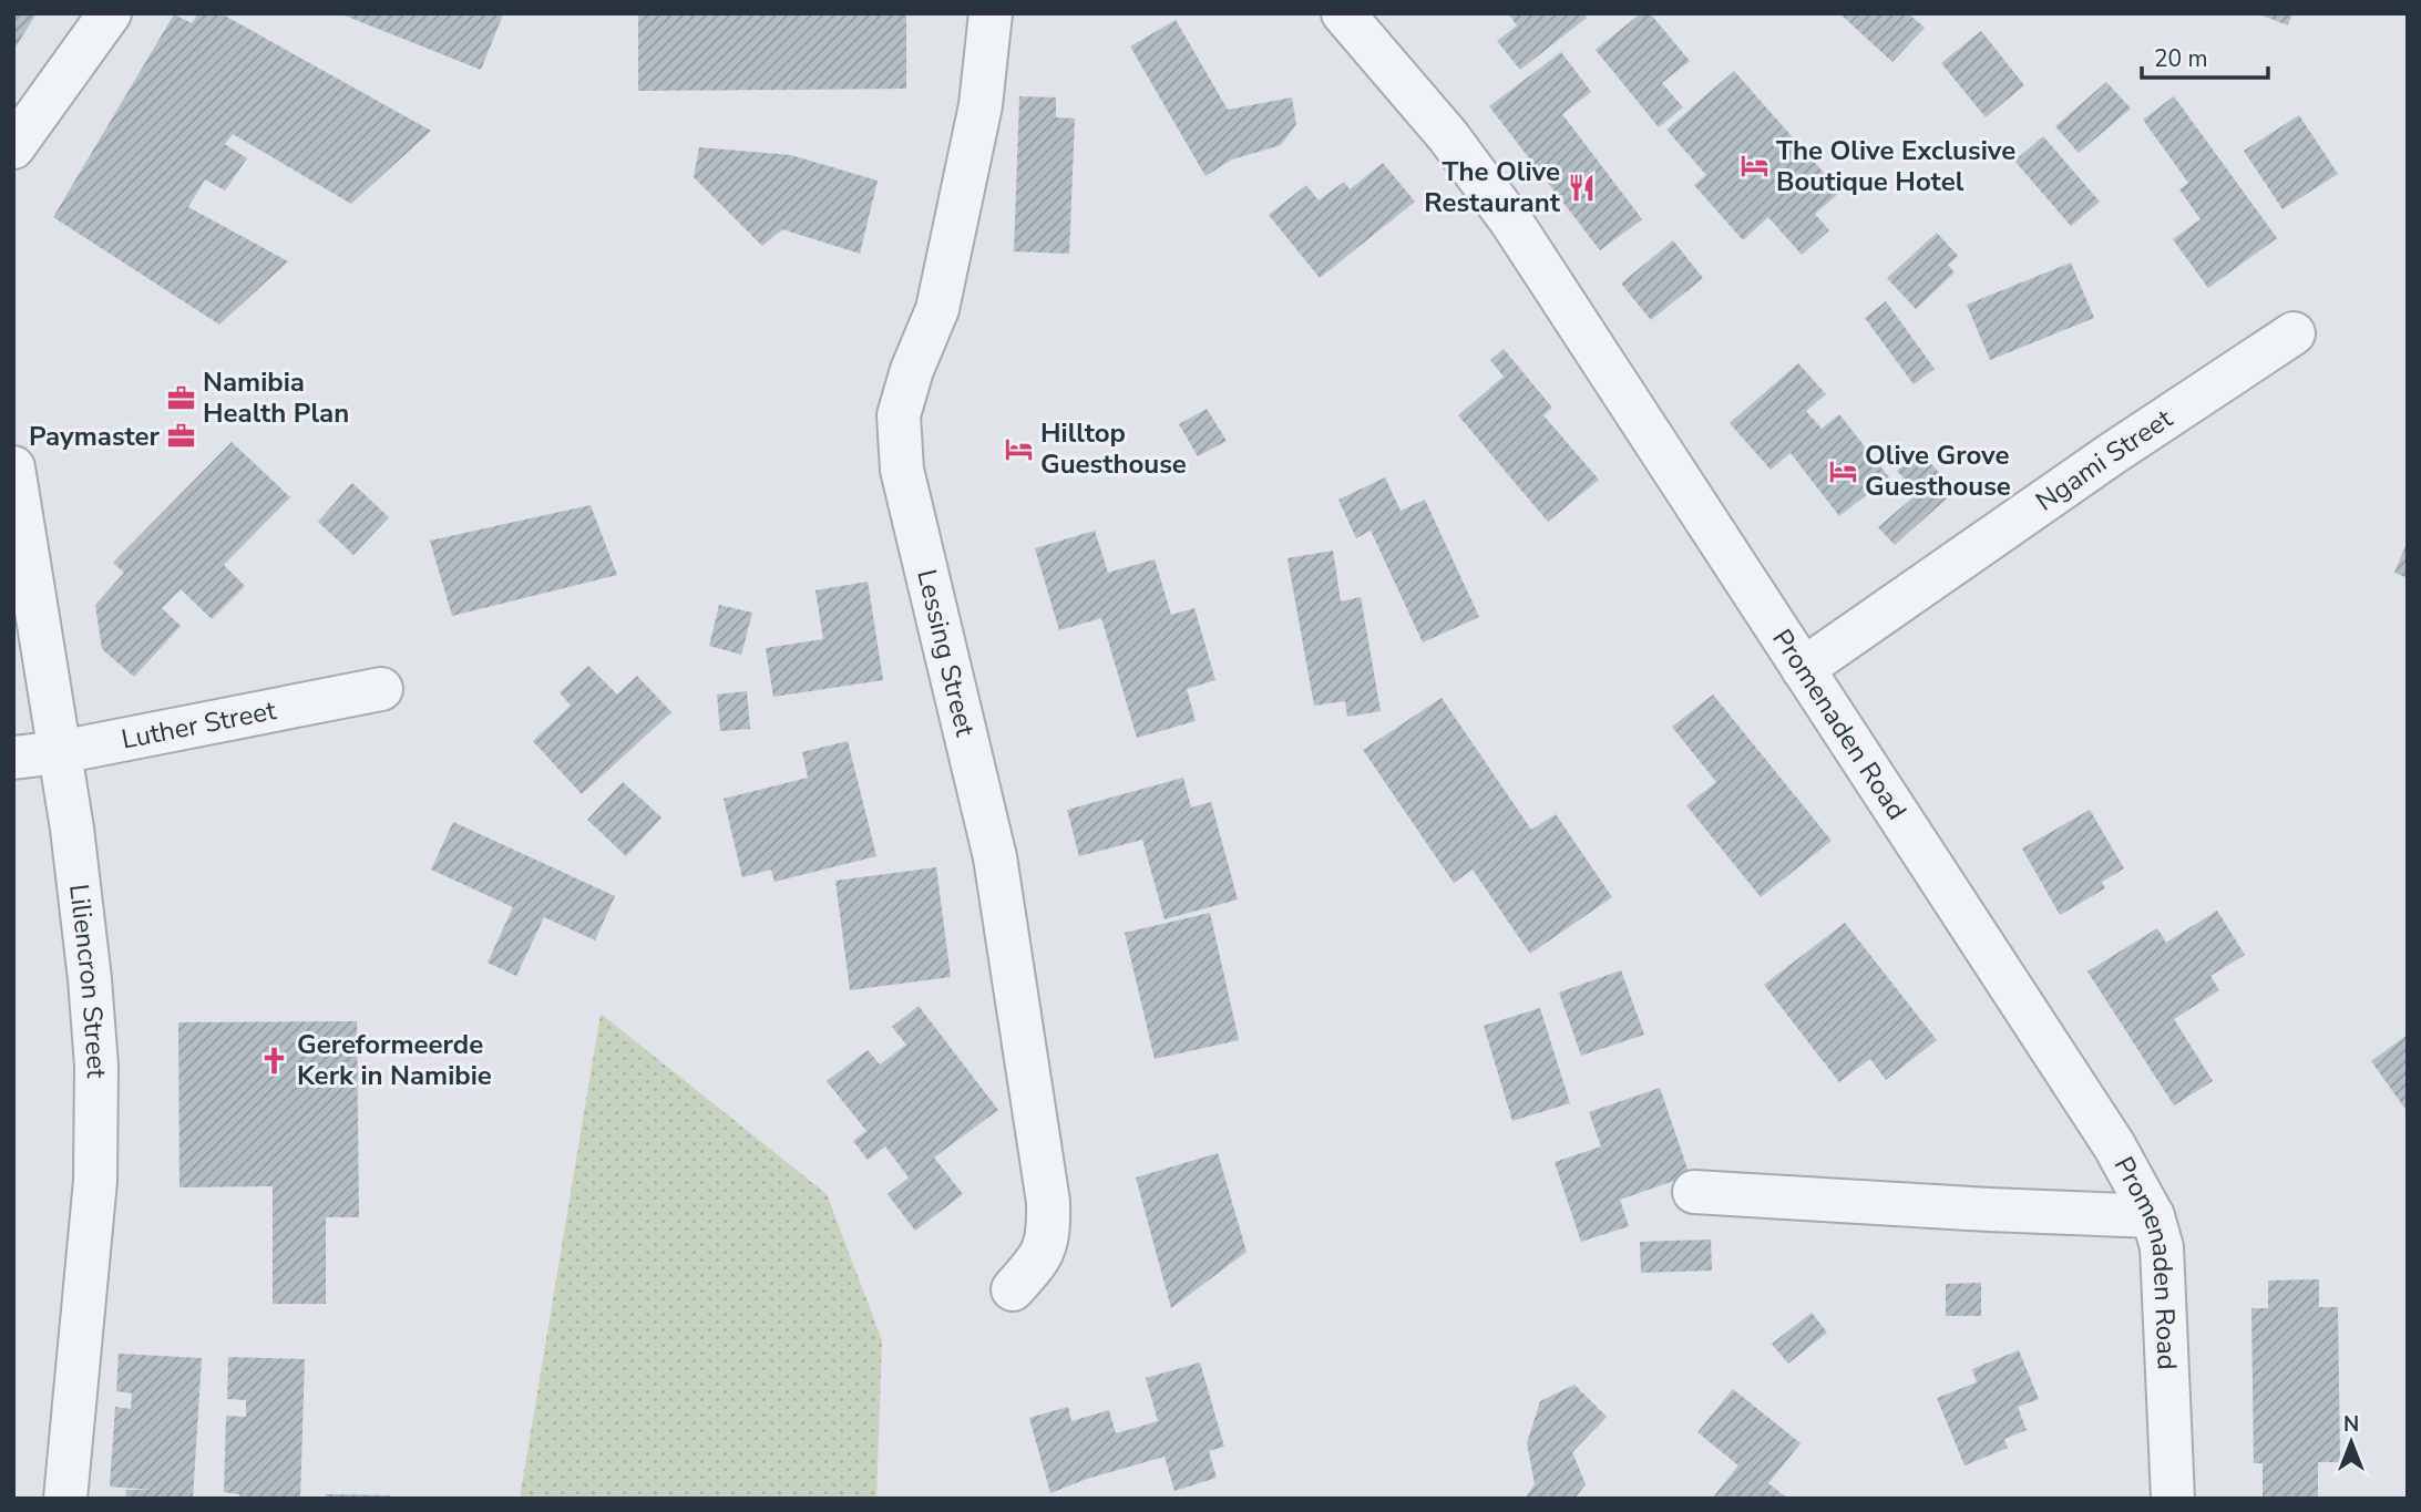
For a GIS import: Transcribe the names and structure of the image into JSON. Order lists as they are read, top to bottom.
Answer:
{
  "streets": {
    "street": [
      "Ngami Street",
      "Lessing Street",
      "Luther Street",
      "Promenaden Road",
      "Liliencron Street"
    ]
  },
  "crossings": [
    ["Ngami Street", "Promenaden Road"],
    ["Luther Street", "Liliencron Street"]
  ],
  "places": {
    "hotel": ["The Olive Exclusive Boutique Hotel", "Hilltop Guesthouse", "Olive Grove Guesthouse"],
    "restaurant": ["The Olive Restaurant"],
    "office": ["Namibia Health Plan", "Paymaster"],
    "church": ["Gereformeerde Kerk in Namibie"]
  },
  "scale_bar": "20 m",
  "north": "top"
}
